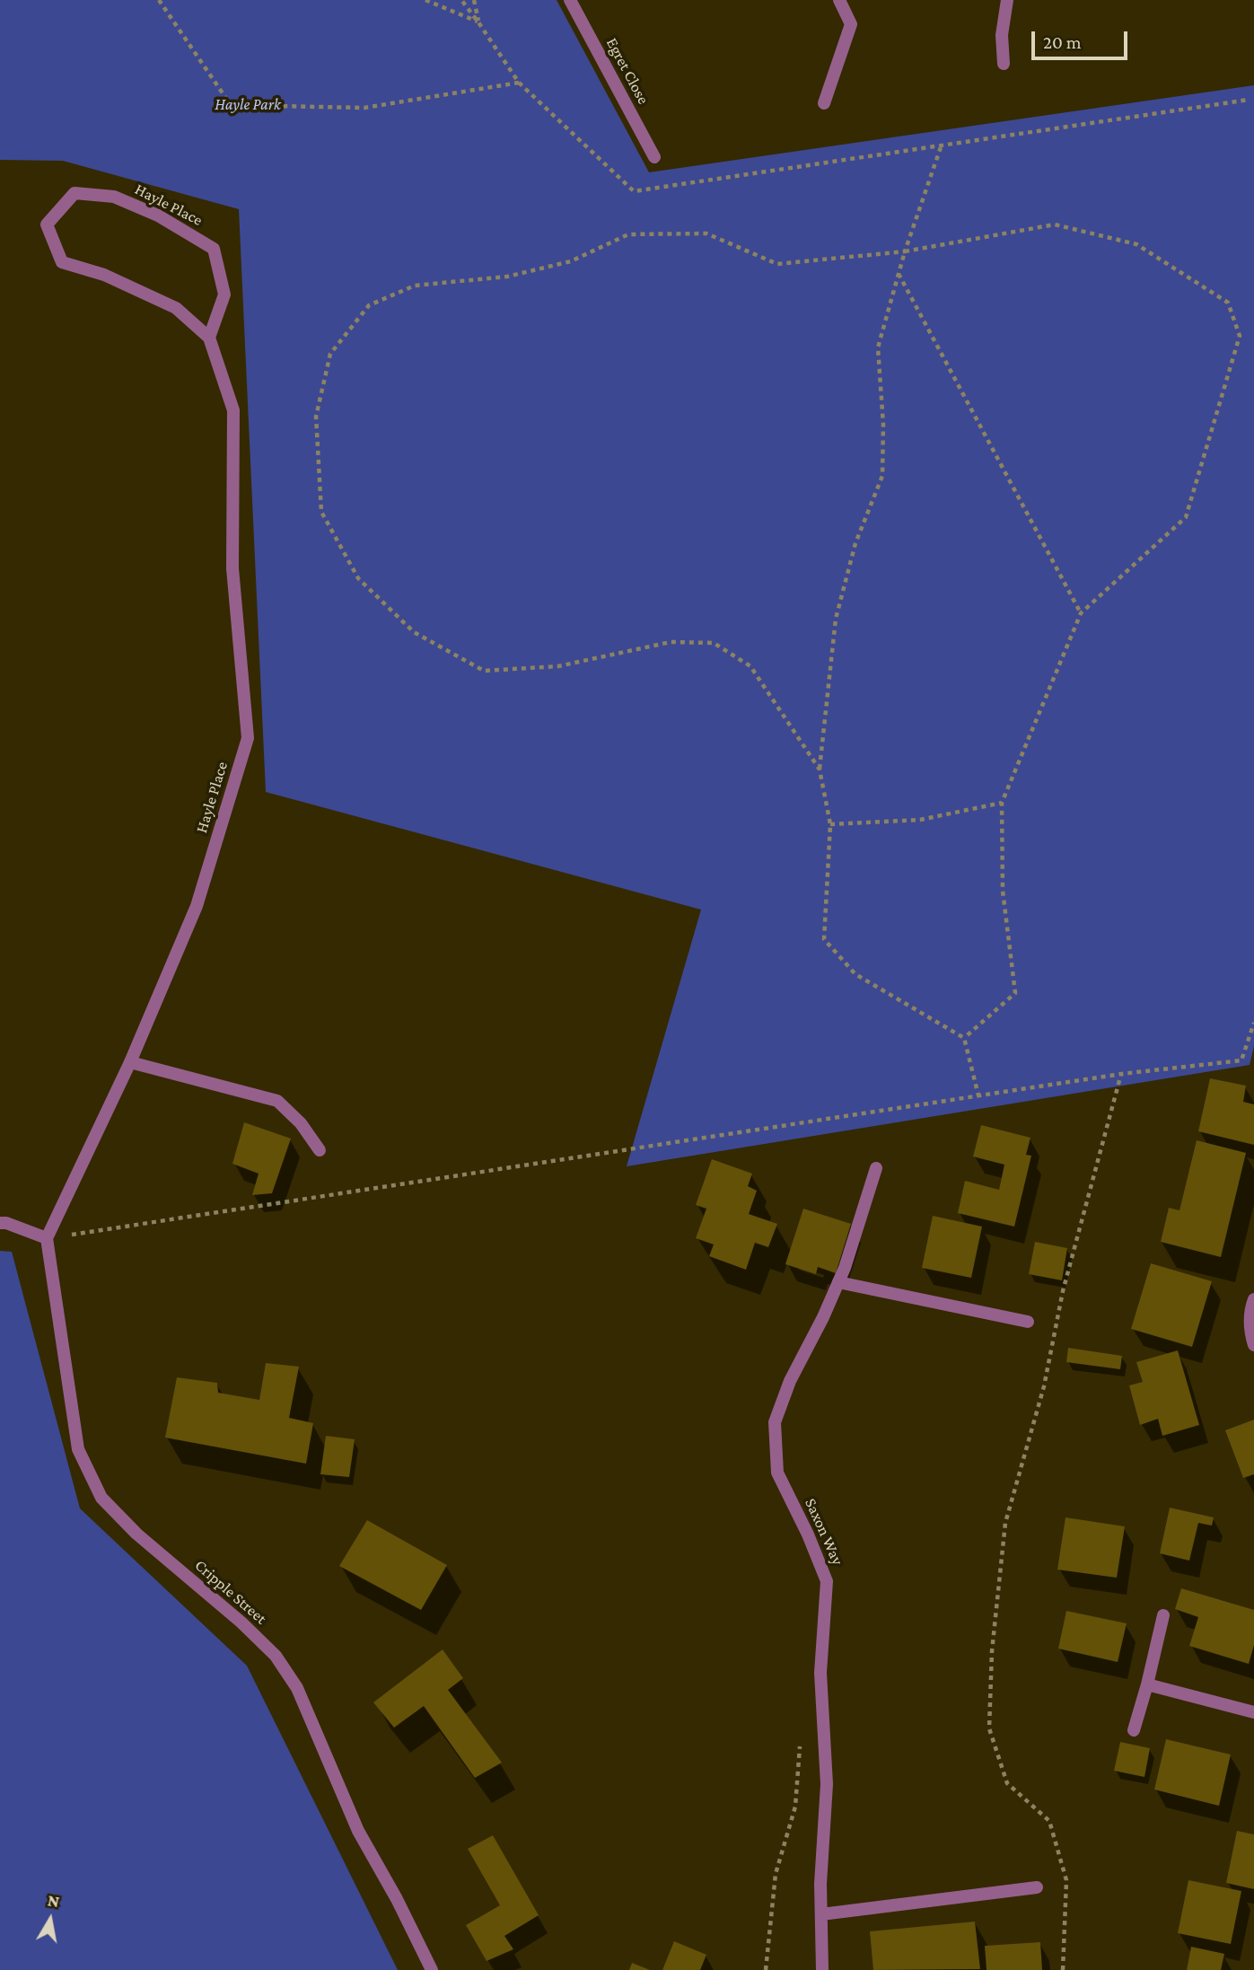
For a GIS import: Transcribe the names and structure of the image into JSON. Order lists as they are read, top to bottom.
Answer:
{
  "streets": {
    "street": [
      "Egret Close",
      "Hayle Place",
      "Saxon Way",
      "Cripple Street"
    ]
  },
  "crossings": [
    ["Hayle Place", "Cripple Street"]
  ],
  "parks": ["Hayle Park"],
  "scale_bar": "20 m",
  "north": "top"
}
